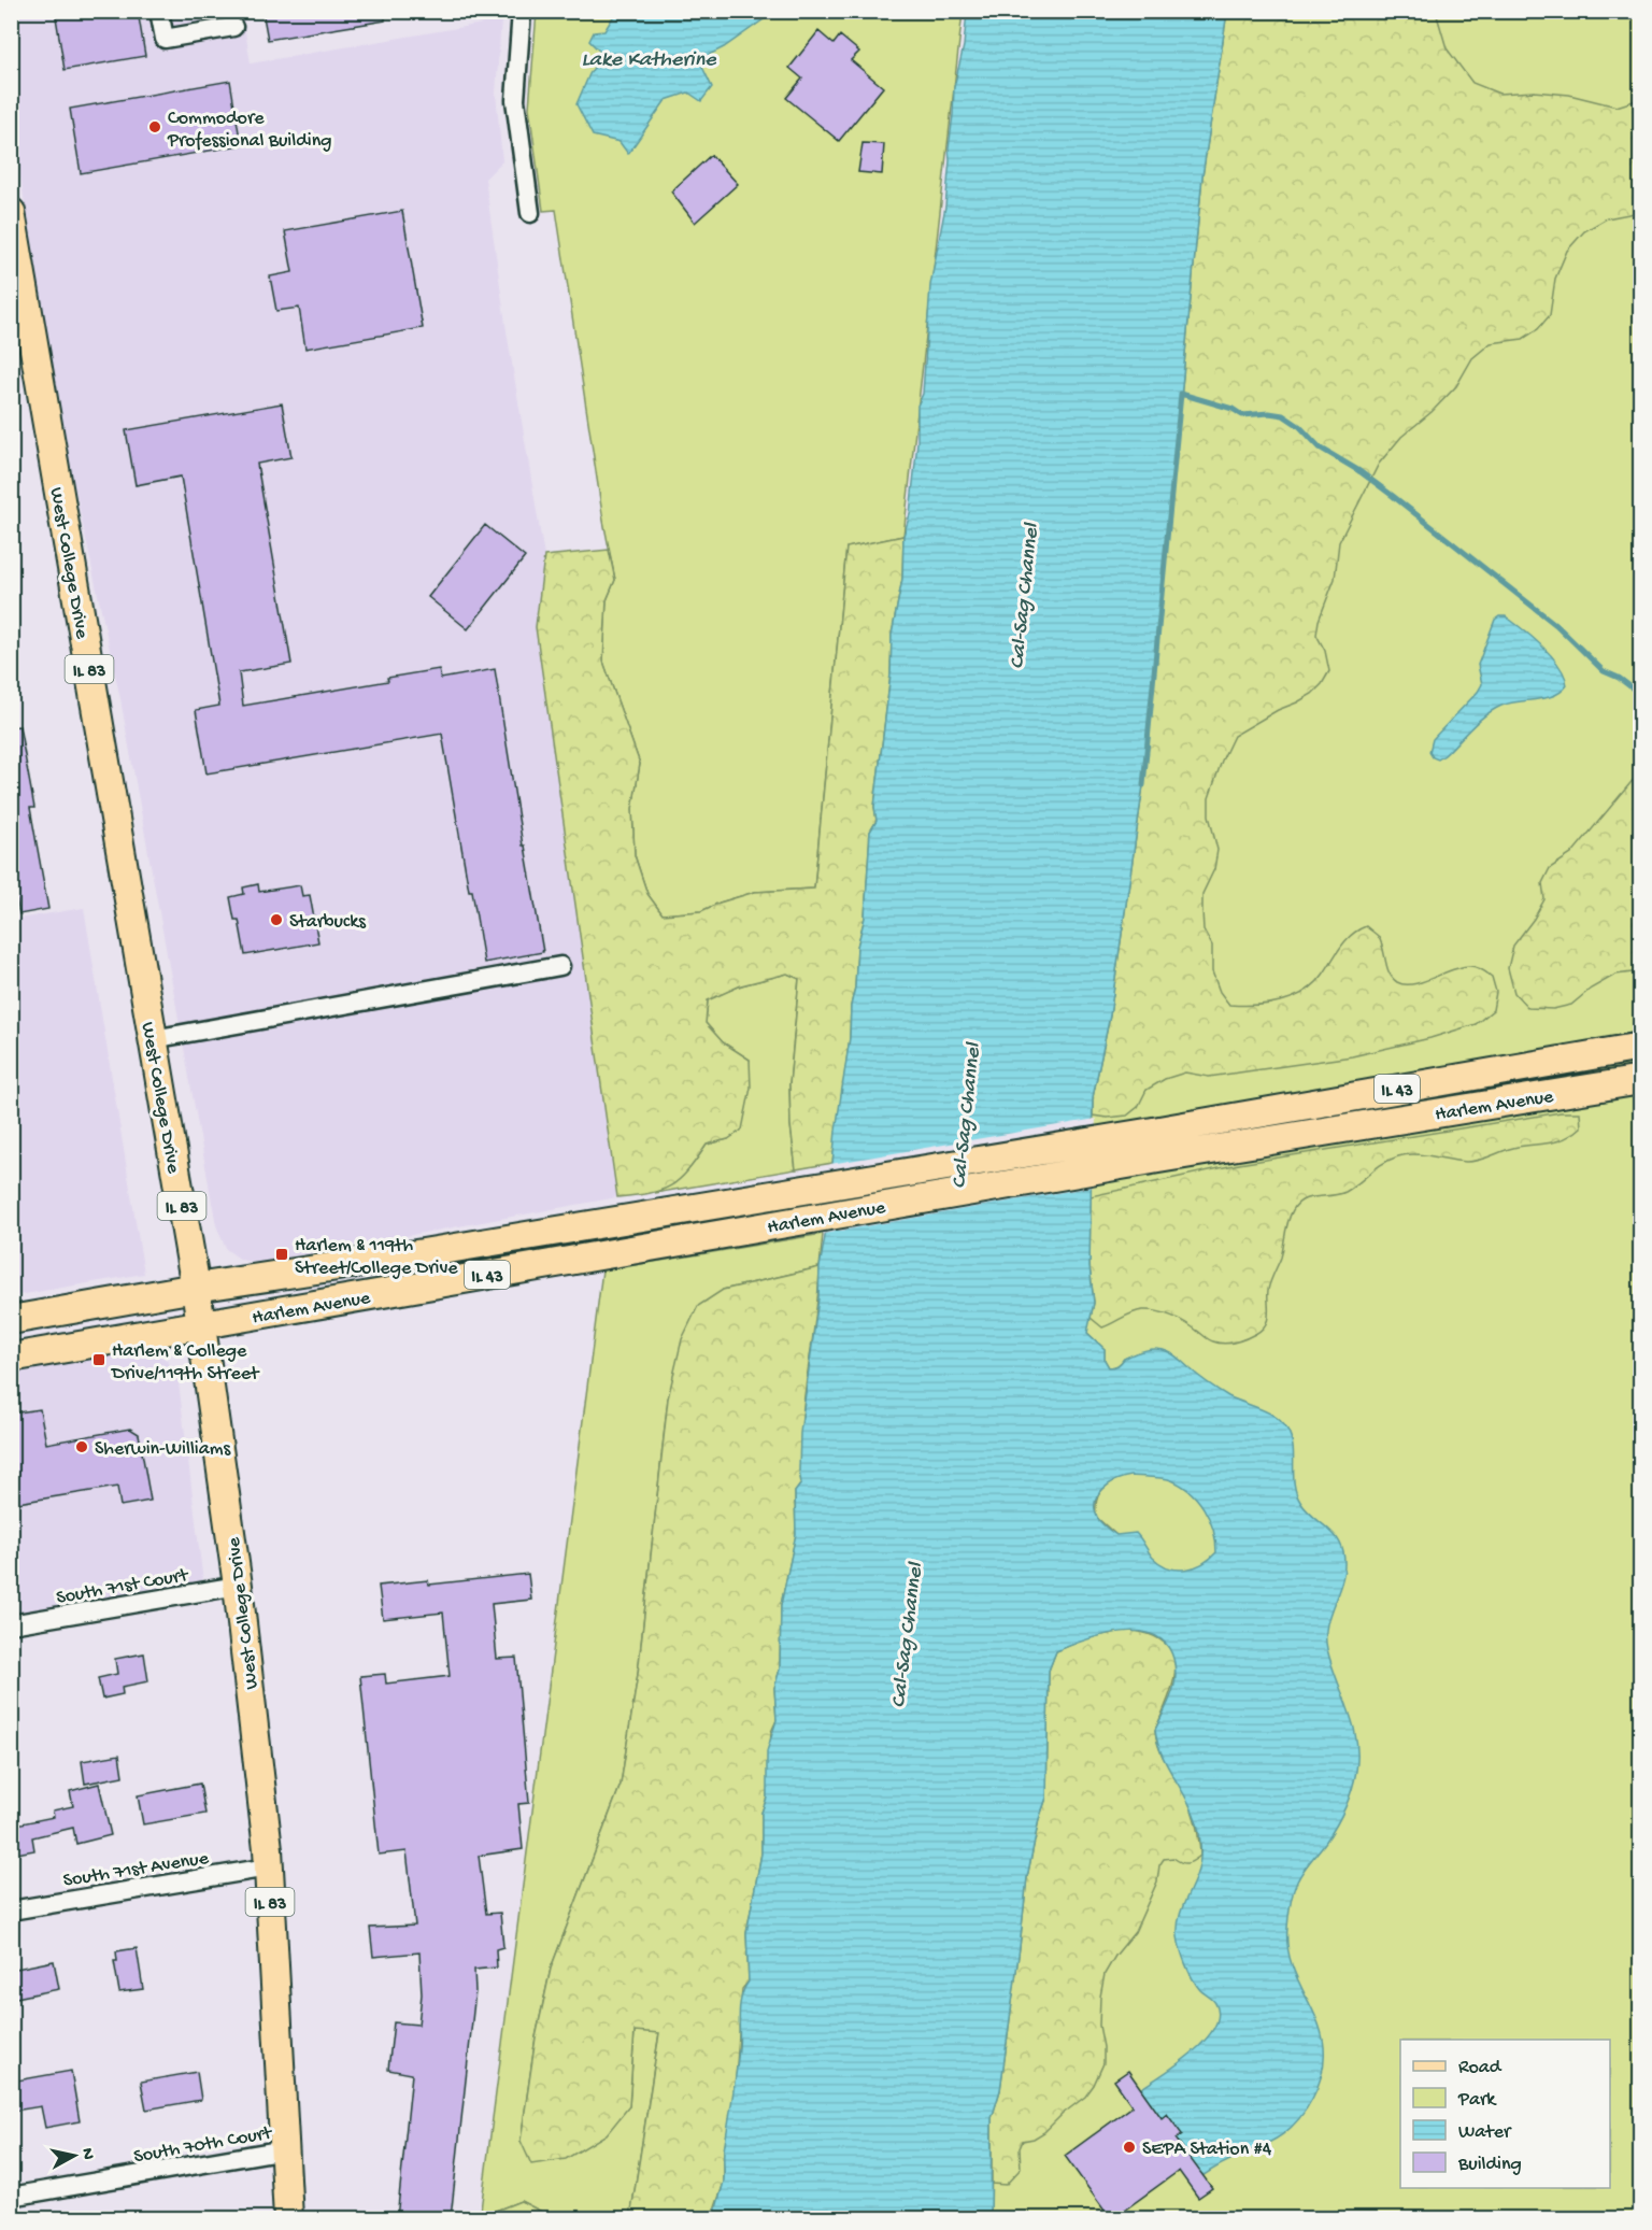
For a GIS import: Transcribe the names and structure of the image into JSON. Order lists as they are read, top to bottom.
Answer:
{
  "streets": {
    "main road": [
      "West College Drive",
      "IL 83",
      "IL 43",
      "Harlem Avenue"
    ],
    "street": ["South 71st Court", "South 71st Avenue", "South 70th Court"]
  },
  "crossings": [
    ["West College Drive", "Harlem Avenue"],
    ["West College Drive", "South 71st Court"],
    ["West College Drive", "South 71st Avenue"],
    ["West College Drive", "South 70th Court"]
  ],
  "water": ["Lake Katherine", "Cal-Sag Channel"],
  "places": {
    "other": [
      "Commodore Professional Building",
      "Starbucks",
      "Sherwin-Williams",
      "SEPA Station #4"
    ],
    "transit": ["Harlem & 119th Street/College Drive", "Harlem & College Drive/119th Street"]
  },
  "legend": [
    "Road",
    "Park",
    "Water",
    "Building"
  ],
  "north": "right"
}
